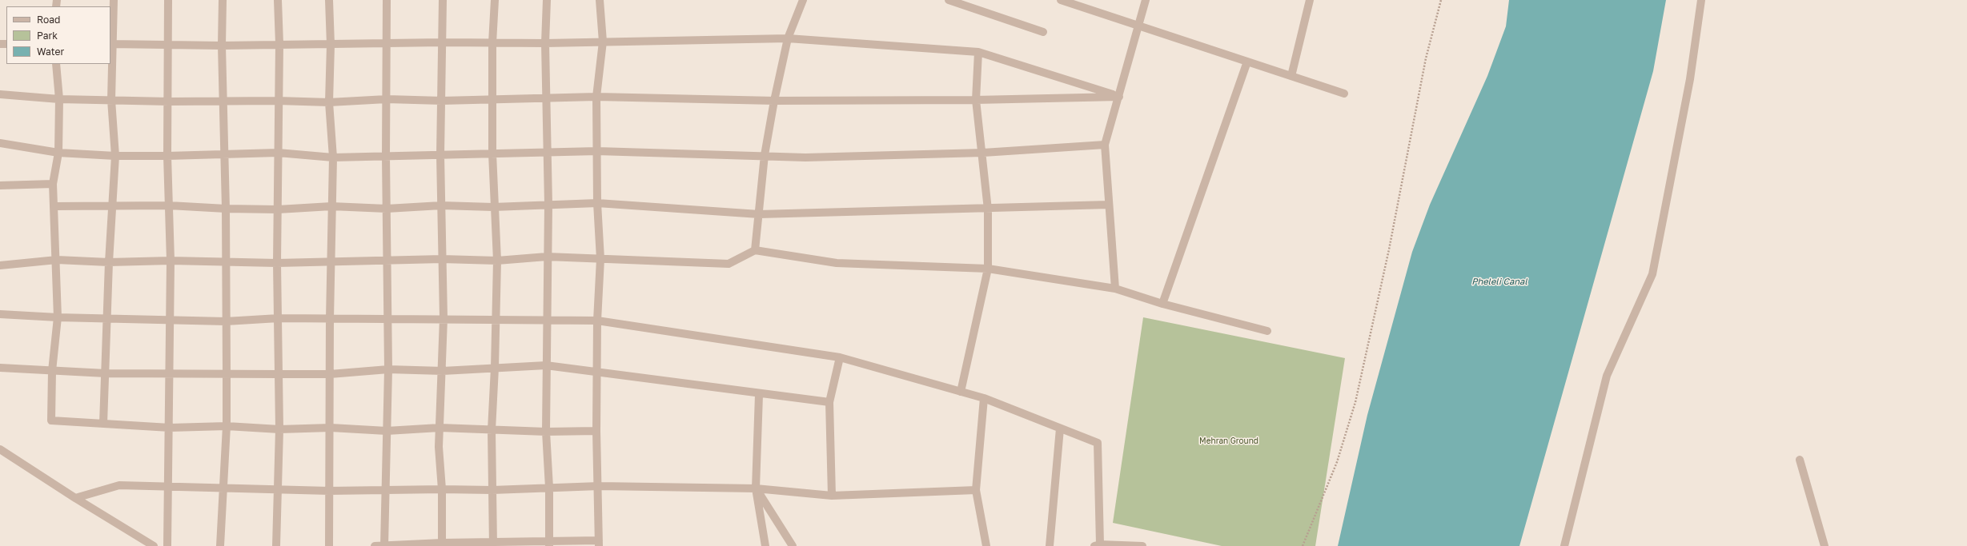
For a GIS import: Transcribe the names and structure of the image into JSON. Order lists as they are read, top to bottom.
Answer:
{
  "water": ["Pheleli Canal"],
  "parks": ["Mehran Ground"],
  "legend": ["Road", "Park", "Water"]
}
